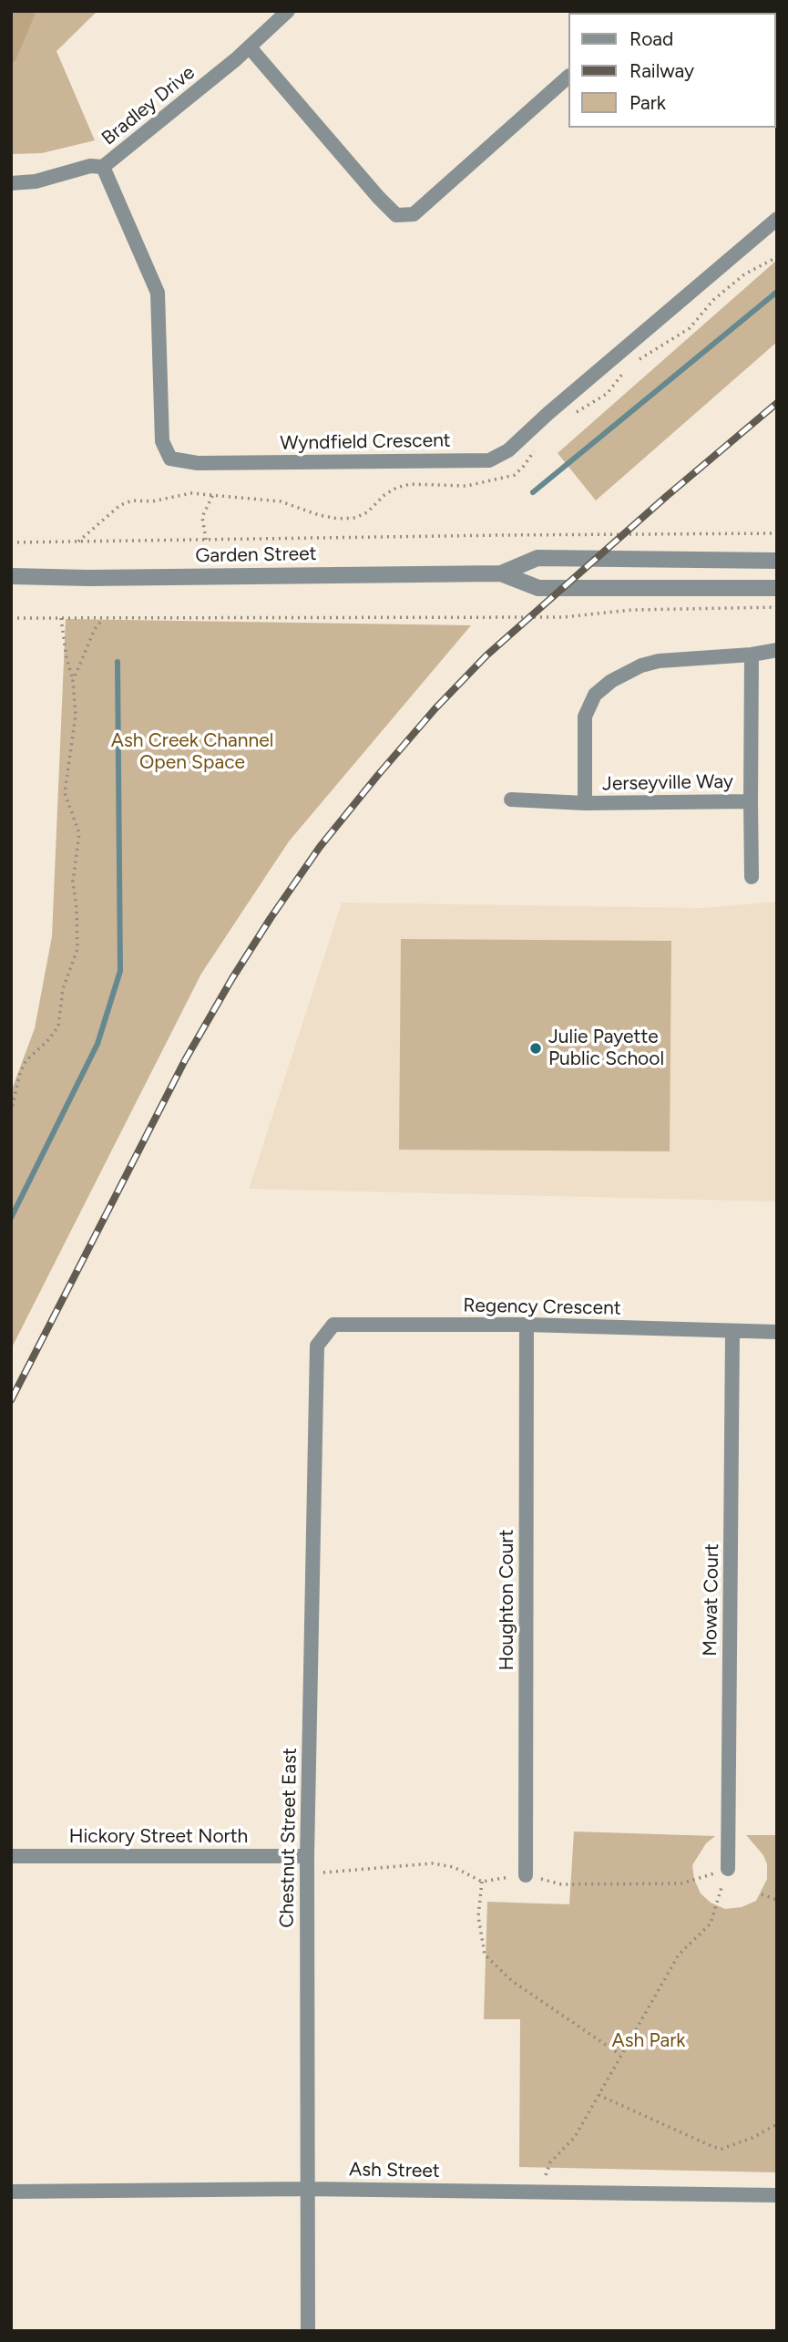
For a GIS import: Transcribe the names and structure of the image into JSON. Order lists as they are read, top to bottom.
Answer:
{
  "streets": {
    "street": [
      "Bradley Drive",
      "Wyndfield Crescent",
      "Garden Street",
      "Jerseyville Way",
      "Regency Crescent",
      "Houghton Court",
      "Mowat Court",
      "Hickory Street North",
      "Chestnut Street East",
      "Ash Street"
    ]
  },
  "crossings": [
    ["Bradley Drive", "Wyndfield Crescent"],
    ["Regency Crescent", "Houghton Court"],
    ["Regency Crescent", "Mowat Court"],
    ["Regency Crescent", "Chestnut Street East"],
    ["Hickory Street North", "Chestnut Street East"],
    ["Chestnut Street East", "Ash Street"]
  ],
  "parks": ["Ash Creek Channel Open Space", "Ash Park"],
  "places": ["Julie Payette Public School"],
  "legend": ["Road", "Railway", "Park"]
}
